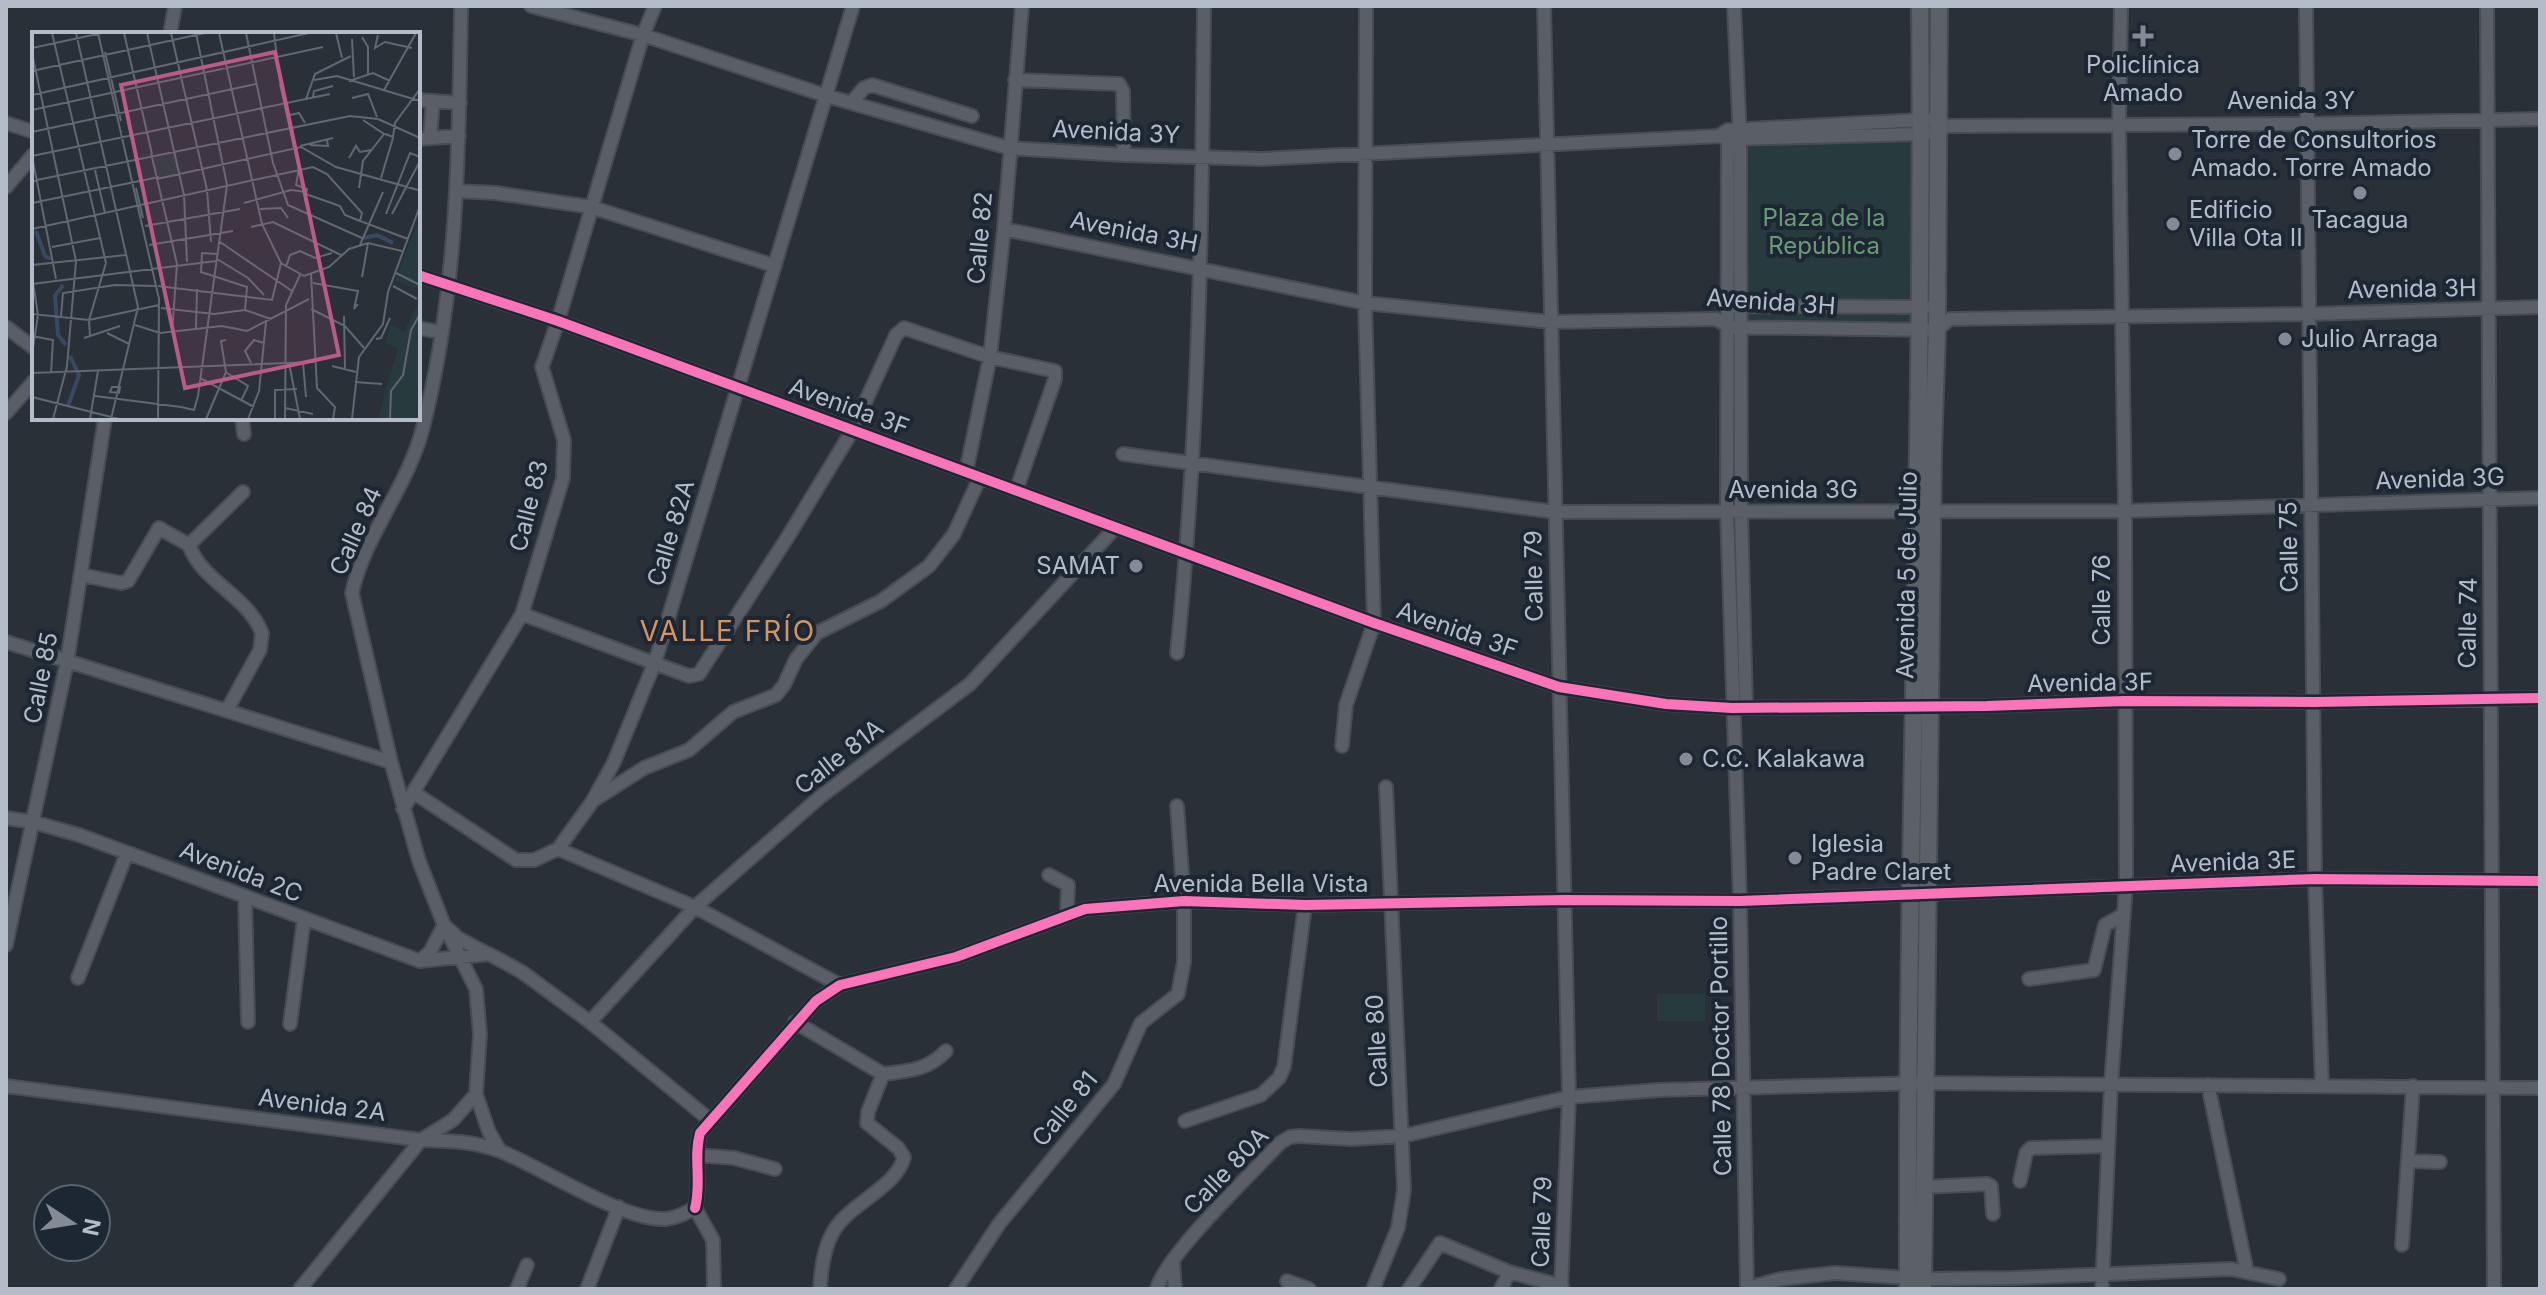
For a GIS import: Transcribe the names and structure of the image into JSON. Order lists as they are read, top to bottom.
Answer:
{
  "streets": {
    "main road": ["Avenida 5 de Julio"],
    "street": [
      "Avenida 3Y",
      "Avenida 3H",
      "Calle 82",
      "Avenida 3F",
      "Avenida 3G",
      "Calle 83",
      "Calle 84",
      "Calle 82A",
      "Calle 75",
      "Calle 79",
      "Calle 76",
      "Calle 74",
      "Calle 85",
      "Calle 81A",
      "Avenida 3E",
      "Avenida 2C",
      "Avenida Bella Vista",
      "Calle 80",
      "Calle 78 Doctor Portillo",
      "Avenida 2A",
      "Calle 81",
      "Calle 80A"
    ]
  },
  "crossings": [
    ["Avenida 3Y", "Calle 82"],
    ["Avenida 3Y", "Calle 83"],
    ["Avenida 3Y", "Calle 82A"],
    ["Avenida 3Y", "Calle 75"],
    ["Avenida 3Y", "Avenida 5 de Julio"],
    ["Avenida 3Y", "Calle 79"],
    ["Avenida 3Y", "Calle 76"],
    ["Avenida 3Y", "Calle 74"],
    ["Avenida 3Y", "Calle 78 Doctor Portillo"],
    ["Avenida 3H", "Calle 82"],
    ["Avenida 3H", "Calle 75"],
    ["Avenida 3H", "Avenida 5 de Julio"],
    ["Avenida 3H", "Calle 79"],
    ["Avenida 3H", "Calle 76"],
    ["Avenida 3H", "Calle 74"],
    ["Avenida 3H", "Calle 78 Doctor Portillo"],
    ["Calle 82", "Avenida 3F"],
    ["Avenida 3F", "Calle 83"],
    ["Avenida 3F", "Calle 84"],
    ["Avenida 3F", "Calle 82A"],
    ["Avenida 3F", "Calle 75"],
    ["Avenida 3F", "Avenida 5 de Julio"],
    ["Avenida 3F", "Calle 79"],
    ["Avenida 3F", "Calle 76"],
    ["Avenida 3F", "Calle 74"],
    ["Avenida 3F", "Calle 81A"],
    ["Avenida 3F", "Calle 78 Doctor Portillo"],
    ["Avenida 3G", "Calle 75"],
    ["Avenida 3G", "Avenida 5 de Julio"],
    ["Avenida 3G", "Calle 79"],
    ["Avenida 3G", "Calle 76"],
    ["Avenida 3G", "Calle 74"],
    ["Avenida 3G", "Calle 78 Doctor Portillo"],
    ["Calle 83", "Calle 84"],
    ["Calle 84", "Avenida 2C"],
    ["Calle 84", "Avenida 2A"],
    ["Calle 75", "Avenida 3E"],
    ["Calle 75", "Calle 80A"],
    ["Avenida 5 de Julio", "Avenida 3E"],
    ["Avenida 5 de Julio", "Avenida Bella Vista"],
    ["Avenida 5 de Julio", "Calle 80A"],
    ["Calle 79", "Avenida Bella Vista"],
    ["Calle 79", "Calle 80A"],
    ["Calle 76", "Avenida 3E"],
    ["Calle 76", "Calle 80A"],
    ["Calle 74", "Avenida 3E"],
    ["Calle 74", "Calle 80A"],
    ["Calle 85", "Avenida 2C"],
    ["Avenida 3E", "Avenida Bella Vista"],
    ["Avenida Bella Vista", "Calle 80"],
    ["Avenida Bella Vista", "Calle 78 Doctor Portillo"],
    ["Avenida Bella Vista", "Avenida 2A"],
    ["Avenida Bella Vista", "Calle 81"],
    ["Calle 80", "Calle 80A"],
    ["Calle 78 Doctor Portillo", "Calle 80A"]
  ],
  "districts": ["VALLE FRÍO"],
  "parks": ["Plaza de la República"],
  "places": {
    "health": ["Policlínica Amado"],
    "other": [
      "Torre de Consultorios Amado. Torre Amado",
      "Tacagua",
      "Edificio Villa Ota II",
      "Julio Arraga",
      "SAMAT",
      "C.C. Kalakawa",
      "Iglesia Padre Claret"
    ]
  },
  "north": "right"
}
